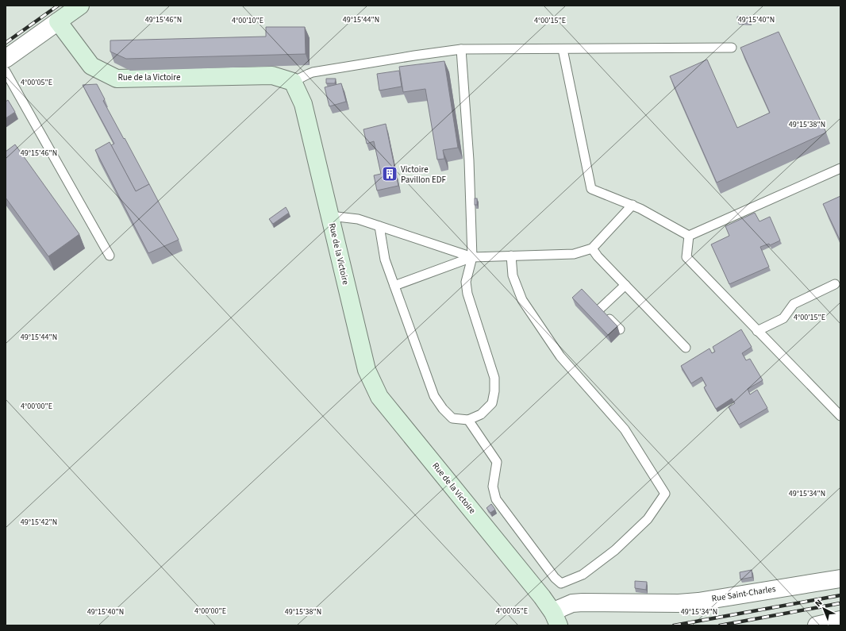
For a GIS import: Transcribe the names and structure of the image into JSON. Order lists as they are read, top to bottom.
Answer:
{
  "streets": {
    "street": ["Rue de la Victoire", "Rue Saint-Charles"]
  },
  "crossings": [
    ["Rue de la Victoire", "Rue Saint-Charles"]
  ],
  "places": {
    "building": ["Victoire Pavillon EDF"]
  },
  "north": "top left",
  "coordinates": [
    "49°15'46\"N",
    "49°15'44\"N",
    "49°15'40\"N",
    "4°00'10\"E",
    "4°00'15\"E",
    "4°00'05\"E",
    "49°15'38\"N",
    "4°00'00\"E",
    "49°15'34\"N",
    "49°15'42\"N"
  ]
}
